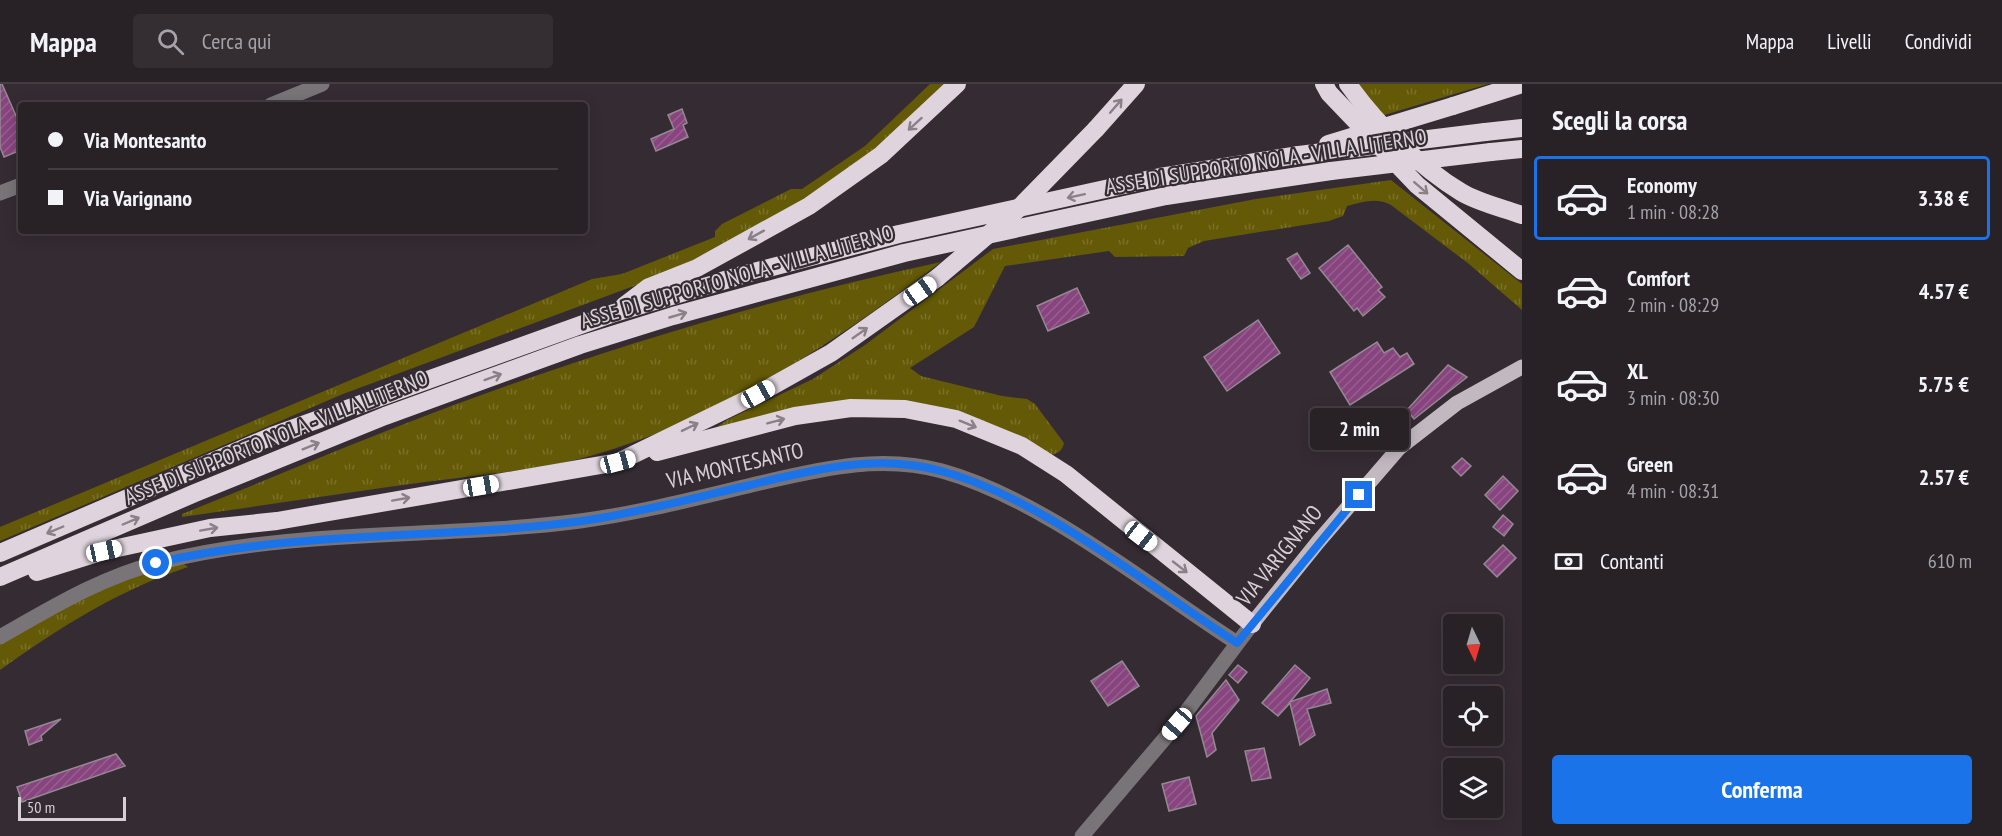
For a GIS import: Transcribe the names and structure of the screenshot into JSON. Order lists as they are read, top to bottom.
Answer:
{
  "streets": {
    "highway": ["ASSE DI SUPPORTO NOLA - VILLA LITERNO"],
    "main road": ["VIA VARIGNANO"],
    "street": ["VIA MONTESANTO"]
  },
  "crossings": [
    ["VIA MONTESANTO", "VIA VARIGNANO"]
  ],
  "scale_bar": "50 m",
  "north": "bottom",
  "page": {
    "header": "Mappa",
    "search": "Cerca qui",
    "nav": ["Mappa", "Livelli", "Condividi"],
    "heading": "Scegli la corsa",
    "banner": ["Via Montesanto", "Via Varignano"],
    "list": [
      {
        "name": "Economy",
        "note": "1 min · 08:28",
        "value": "3.38 €"
      },
      {
        "name": "Comfort",
        "note": "2 min · 08:29",
        "value": "4.57 €"
      },
      {
        "name": "XL",
        "note": "3 min · 08:30",
        "value": "5.75 €"
      },
      {
        "name": "Green",
        "note": "4 min · 08:31",
        "value": "2.57 €"
      }
    ],
    "bubble": "2 min",
    "pay": ["Contanti", "610 m"],
    "buttons": "Conferma",
    "scale": "50 m"
  }
}
